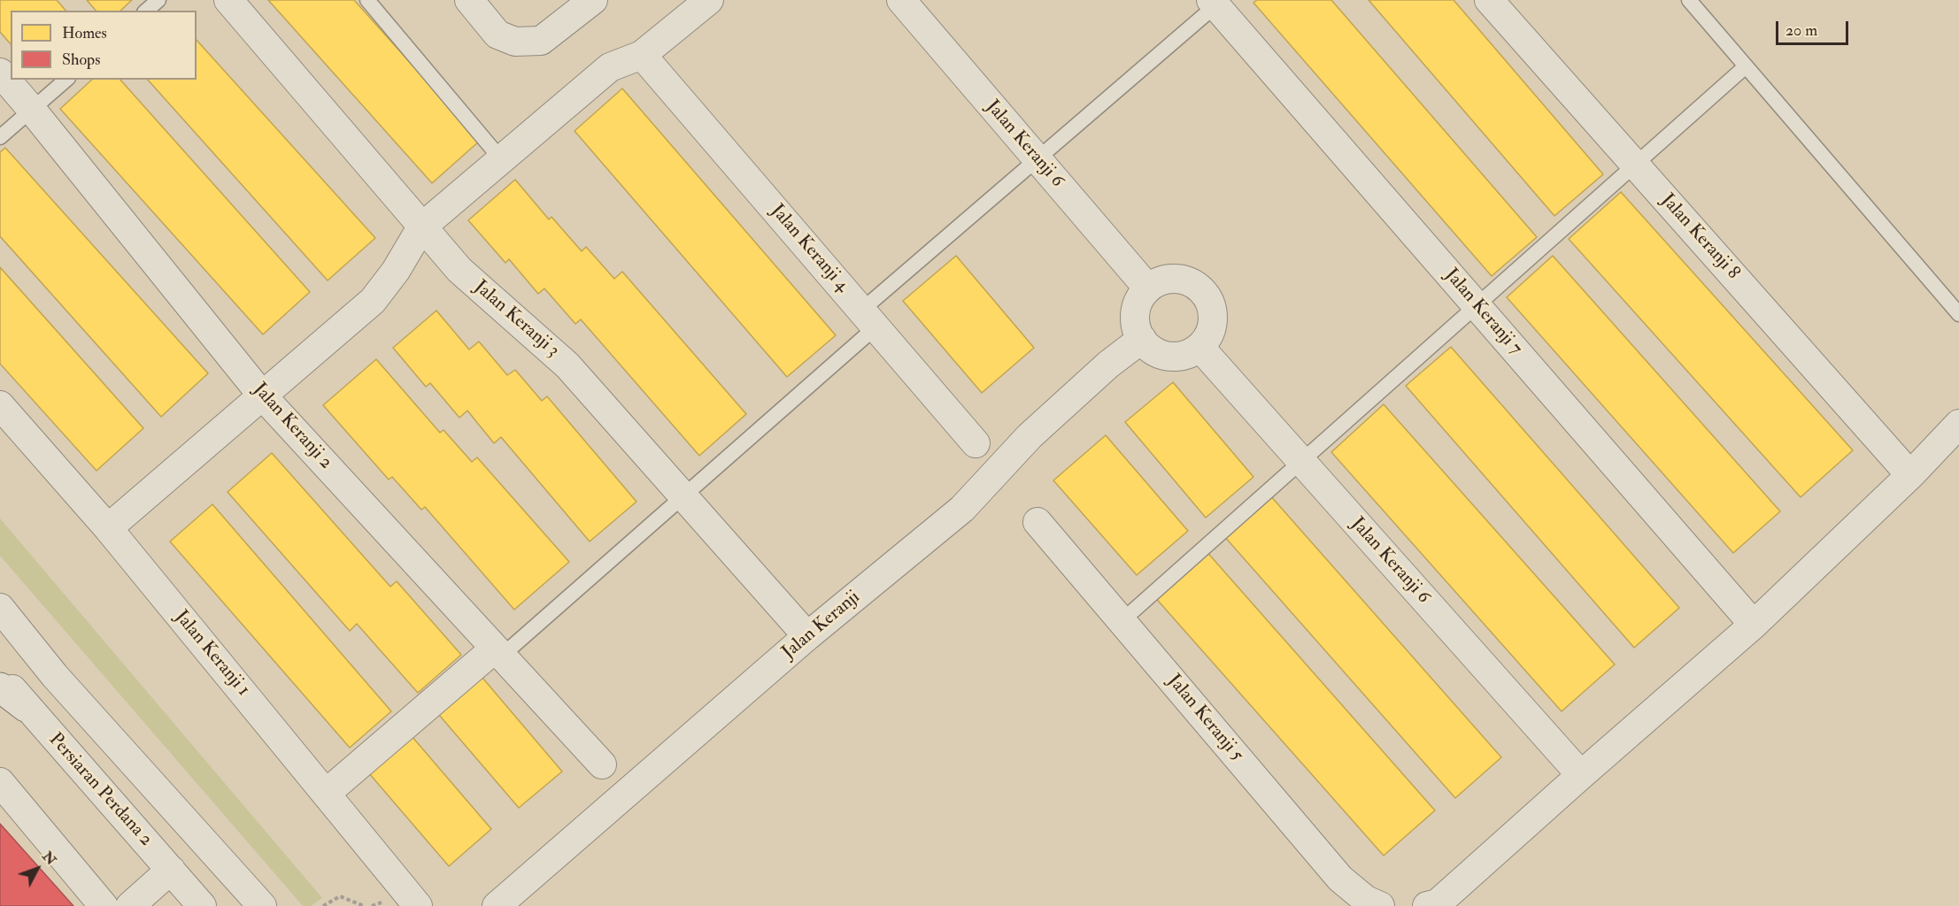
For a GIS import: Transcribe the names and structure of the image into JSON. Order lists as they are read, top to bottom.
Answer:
{
  "streets": {
    "street": [
      "Jalan Keranji 6",
      "Jalan Keranji 8",
      "Jalan Keranji 4",
      "Jalan Keranji 7",
      "Jalan Keranji 3",
      "Jalan Keranji 2",
      "Jalan Keranji",
      "Jalan Keranji 1",
      "Jalan Keranji 5",
      "Persiaran Perdana 2"
    ]
  },
  "crossings": [
    ["Jalan Keranji 6", "Jalan Keranji"],
    ["Jalan Keranji 3", "Jalan Keranji"]
  ],
  "legend": ["Homes", "Shops"],
  "scale_bar": "20 m",
  "north": "top right"
}
